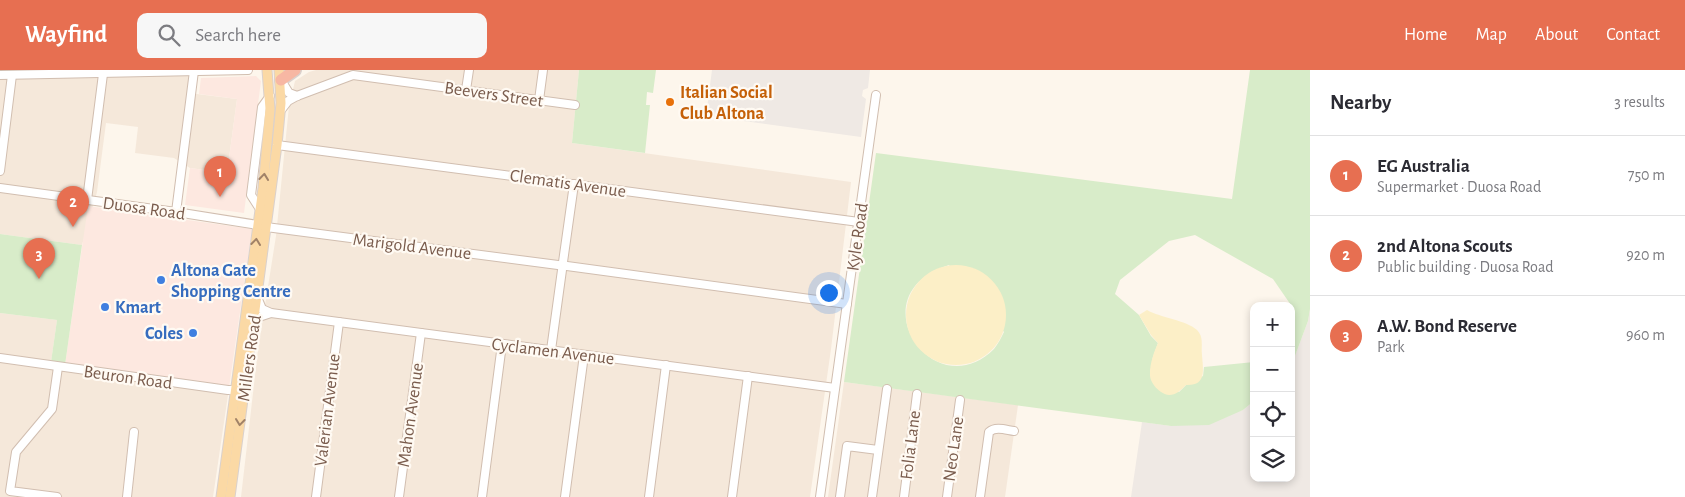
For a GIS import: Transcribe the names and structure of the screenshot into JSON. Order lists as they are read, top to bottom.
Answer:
{
  "streets": {
    "main road": ["Millers Road"],
    "street": [
      "Beevers Street",
      "Clematis Avenue",
      "Duosa Road",
      "Kyle Road",
      "Marigold Avenue",
      "Cyclamen Avenue",
      "Beuron Road",
      "Valerian Avenue",
      "Mahon Avenue",
      "Folia Lane",
      "Neo Lane"
    ]
  },
  "crossings": [
    ["Beevers Street", "Millers Road"],
    ["Clematis Avenue", "Kyle Road"],
    ["Clematis Avenue", "Millers Road"],
    ["Duosa Road", "Marigold Avenue"],
    ["Duosa Road", "Millers Road"],
    ["Kyle Road", "Marigold Avenue"],
    ["Kyle Road", "Cyclamen Avenue"],
    ["Marigold Avenue", "Millers Road"],
    ["Cyclamen Avenue", "Valerian Avenue"],
    ["Cyclamen Avenue", "Mahon Avenue"],
    ["Millers Road", "Beuron Road"]
  ],
  "places": [
    "Italian Social Club Altona",
    "Altona Gate Shopping Centre",
    "Kmart",
    "Coles"
  ],
  "page": {
    "header": "Wayfind",
    "search": "Search here",
    "nav": [
      "Home",
      "Map",
      "About",
      "Contact"
    ],
    "heading": ["Nearby", "3 results"],
    "list": [
      {
        "mark": "1",
        "name": "EG Australia",
        "note": "Supermarket · Duosa Road",
        "value": "750 m"
      },
      {
        "mark": "2",
        "name": "2nd Altona Scouts",
        "note": "Public building · Duosa Road",
        "value": "920 m"
      },
      {
        "mark": "3",
        "name": "A.W. Bond Reserve",
        "note": "Park",
        "value": "960 m"
      }
    ],
    "pins": ["1", "2", "3"],
    "map_buttons": ["+", "−"]
  }
}
